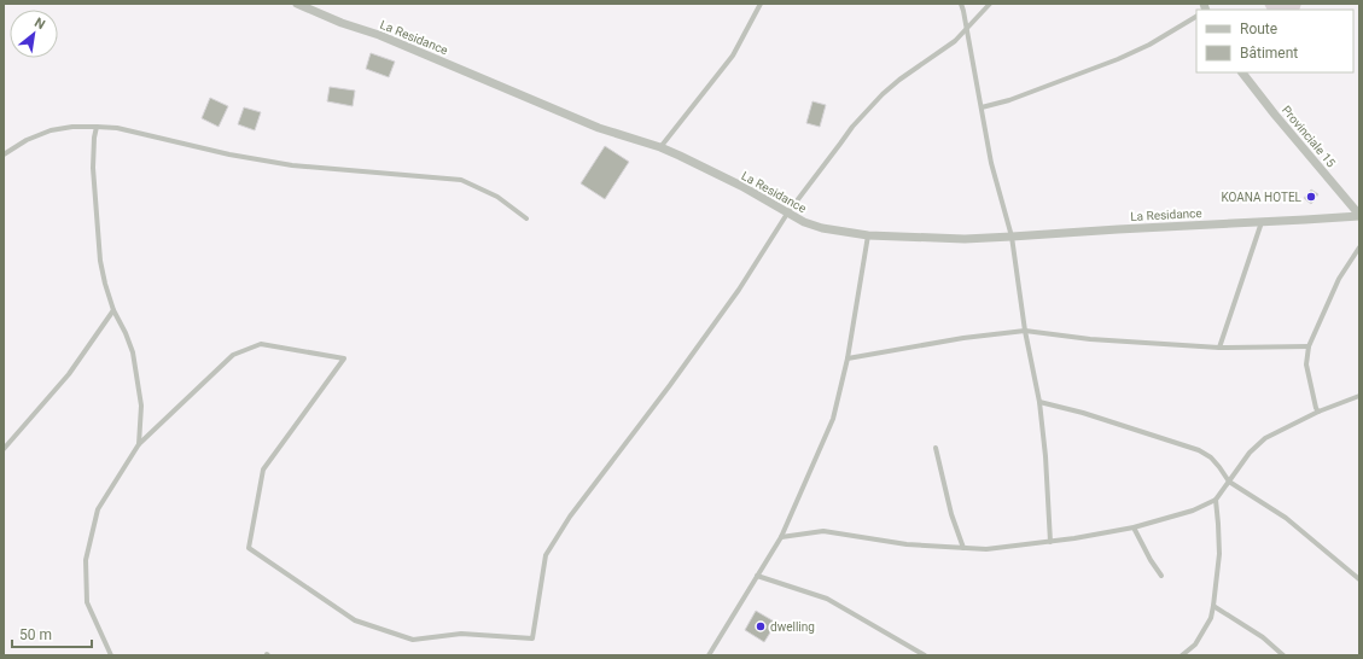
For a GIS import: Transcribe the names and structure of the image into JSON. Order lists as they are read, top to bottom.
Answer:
{
  "streets": {
    "street": ["La Residance", "Provinciale 15"]
  },
  "crossings": [
    ["La Residance", "Provinciale 15"]
  ],
  "places": ["KOANA HOTEL", "dwelling"],
  "legend": ["Route", "Bâtiment"],
  "scale_bar": "50 m",
  "north": "top right"
}
